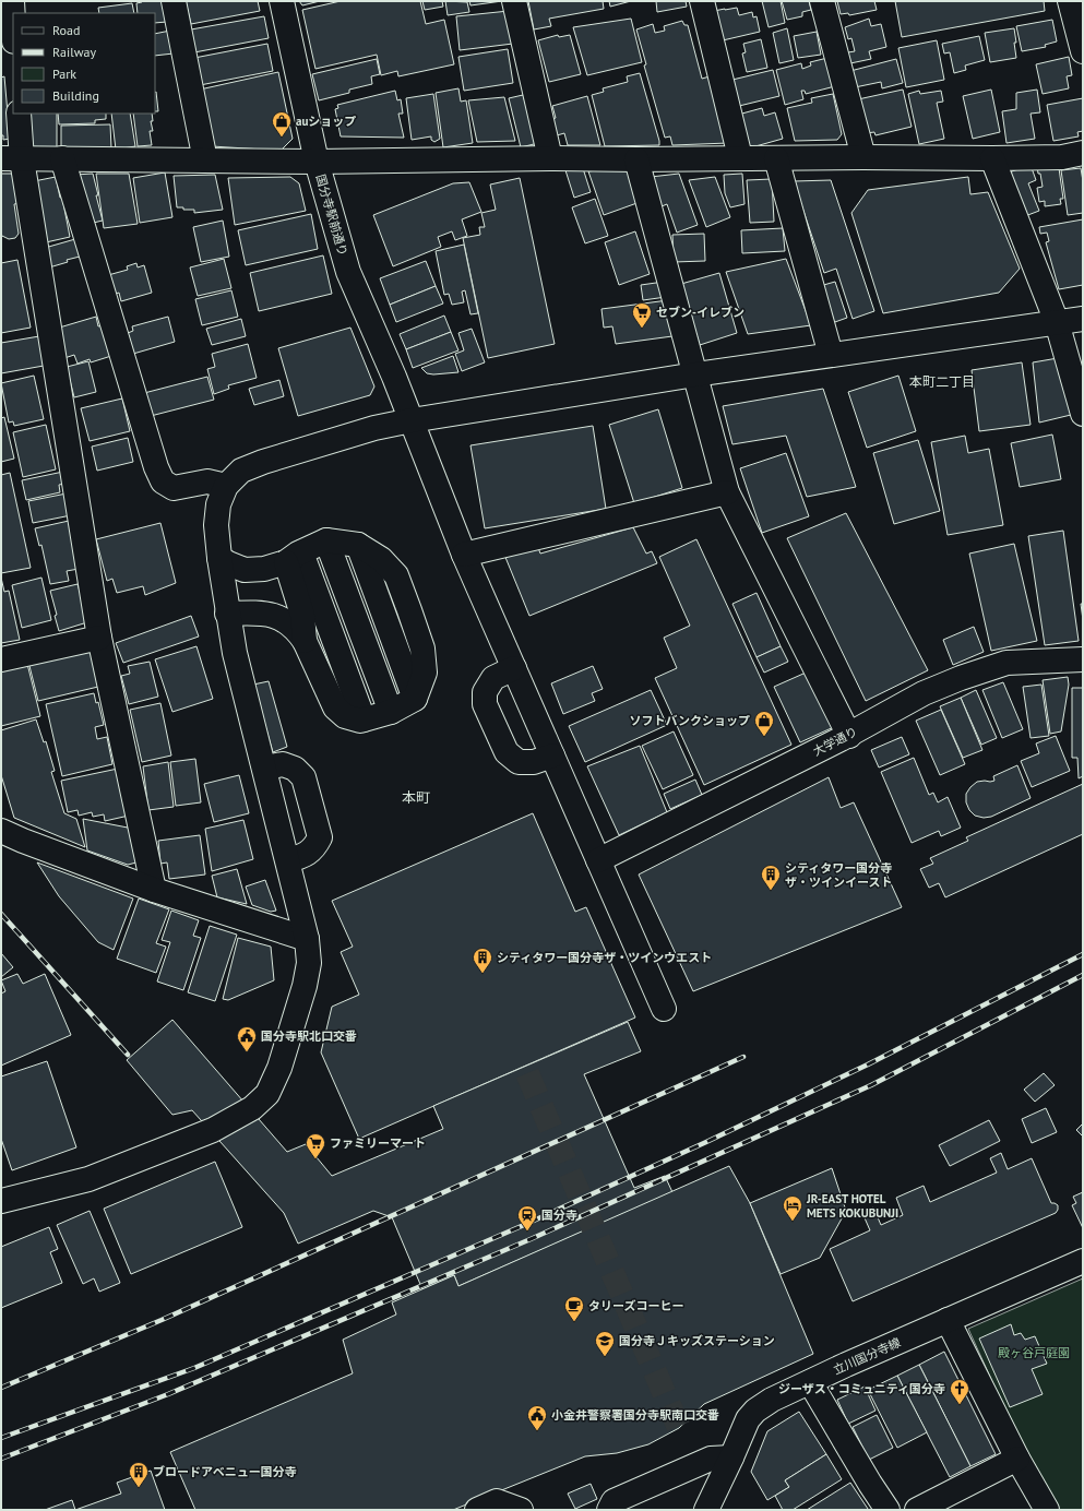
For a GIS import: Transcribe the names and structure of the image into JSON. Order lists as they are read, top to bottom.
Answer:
{
  "streets": {
    "street": ["国分寺駅前通り", "大学通り", "立川国分寺線"]
  },
  "crossings": [
    ["国分寺駅前通り", "大学通り"]
  ],
  "districts": ["本町二丁目", "本町"],
  "parks": ["殿ヶ谷戸庭園"],
  "places": {
    "shop": ["auショップ", "ソフトバンクショップ"],
    "supermarket": ["セブン-イレブン", "ファミリーマート"],
    "building": ["シティタワー国分寺 ザ・ツインイースト", "シティタワー国分寺ザ・ツインウエスト", "ブロードアベニュー国分寺"],
    "public building": ["国分寺駅北口交番", "小金井警察署国分寺駅南口交番"],
    "hotel": ["JR-EAST HOTEL METS KOKUBUNJI"],
    "station": ["国分寺"],
    "cafe": ["タリーズコーヒー"],
    "school or university": ["国分寺Ｊキッズステーション"],
    "church": ["ジーザス・コミュニティ国分寺"]
  },
  "legend": [
    "Road",
    "Railway",
    "Park",
    "Building"
  ]
}
